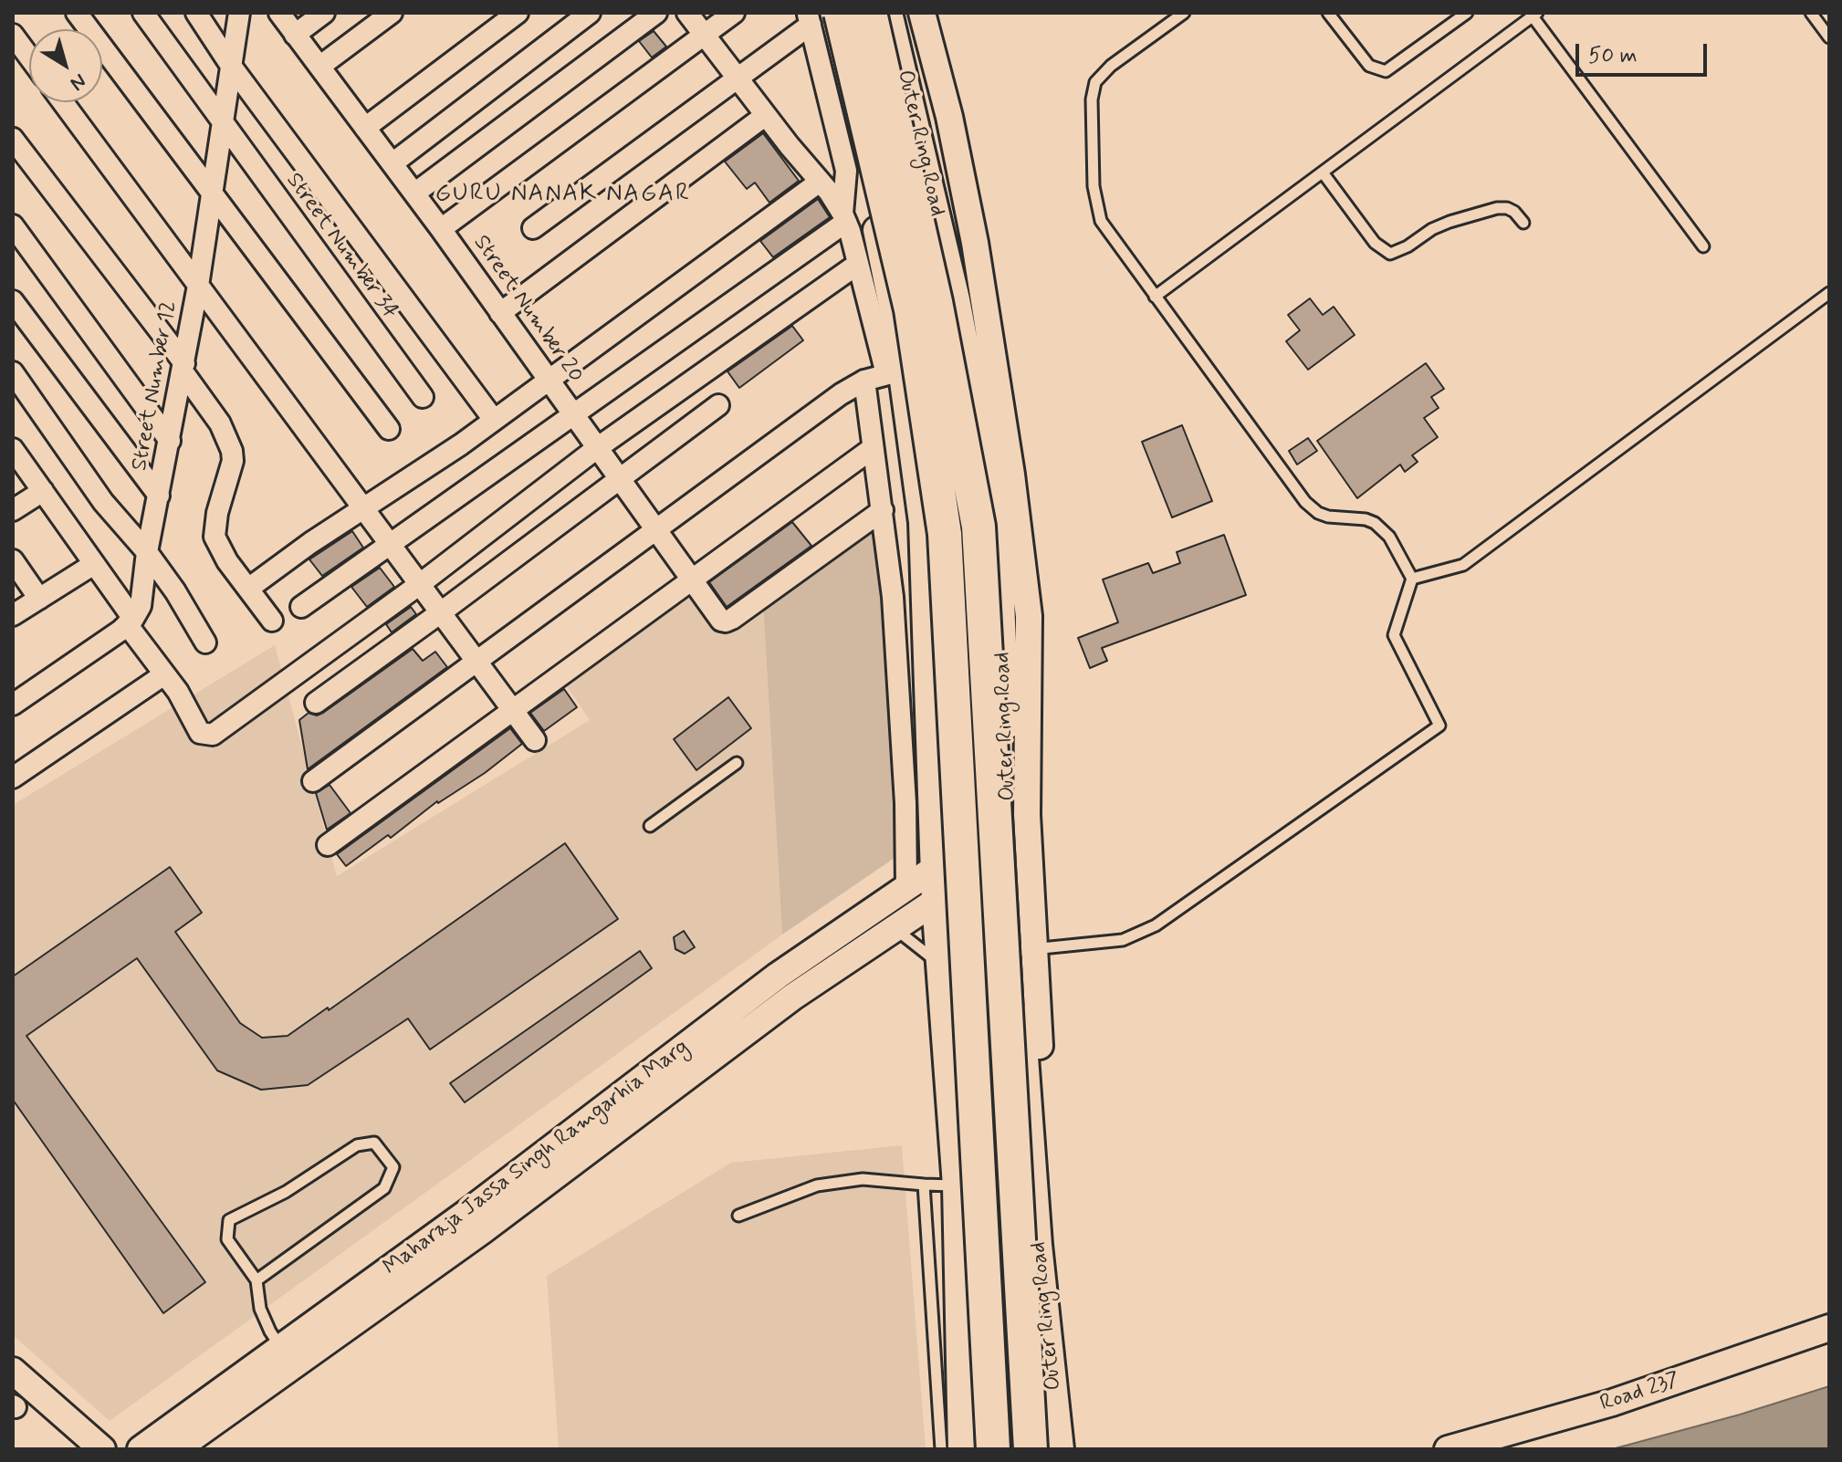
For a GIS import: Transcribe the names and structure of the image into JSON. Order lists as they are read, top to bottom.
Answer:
{
  "streets": {
    "main road": ["Outer Ring Road"],
    "street": [
      "Street Number 34",
      "Street Number 20",
      "Street Number 12",
      "Maharaja Jassa Singh Ramgarhia Marg",
      "Road 237"
    ]
  },
  "crossings": [
    ["Street Number 34", "Street Number 12"]
  ],
  "districts": ["GURU NANAK NAGAR"],
  "scale_bar": "50 m",
  "north": "bottom right"
}
